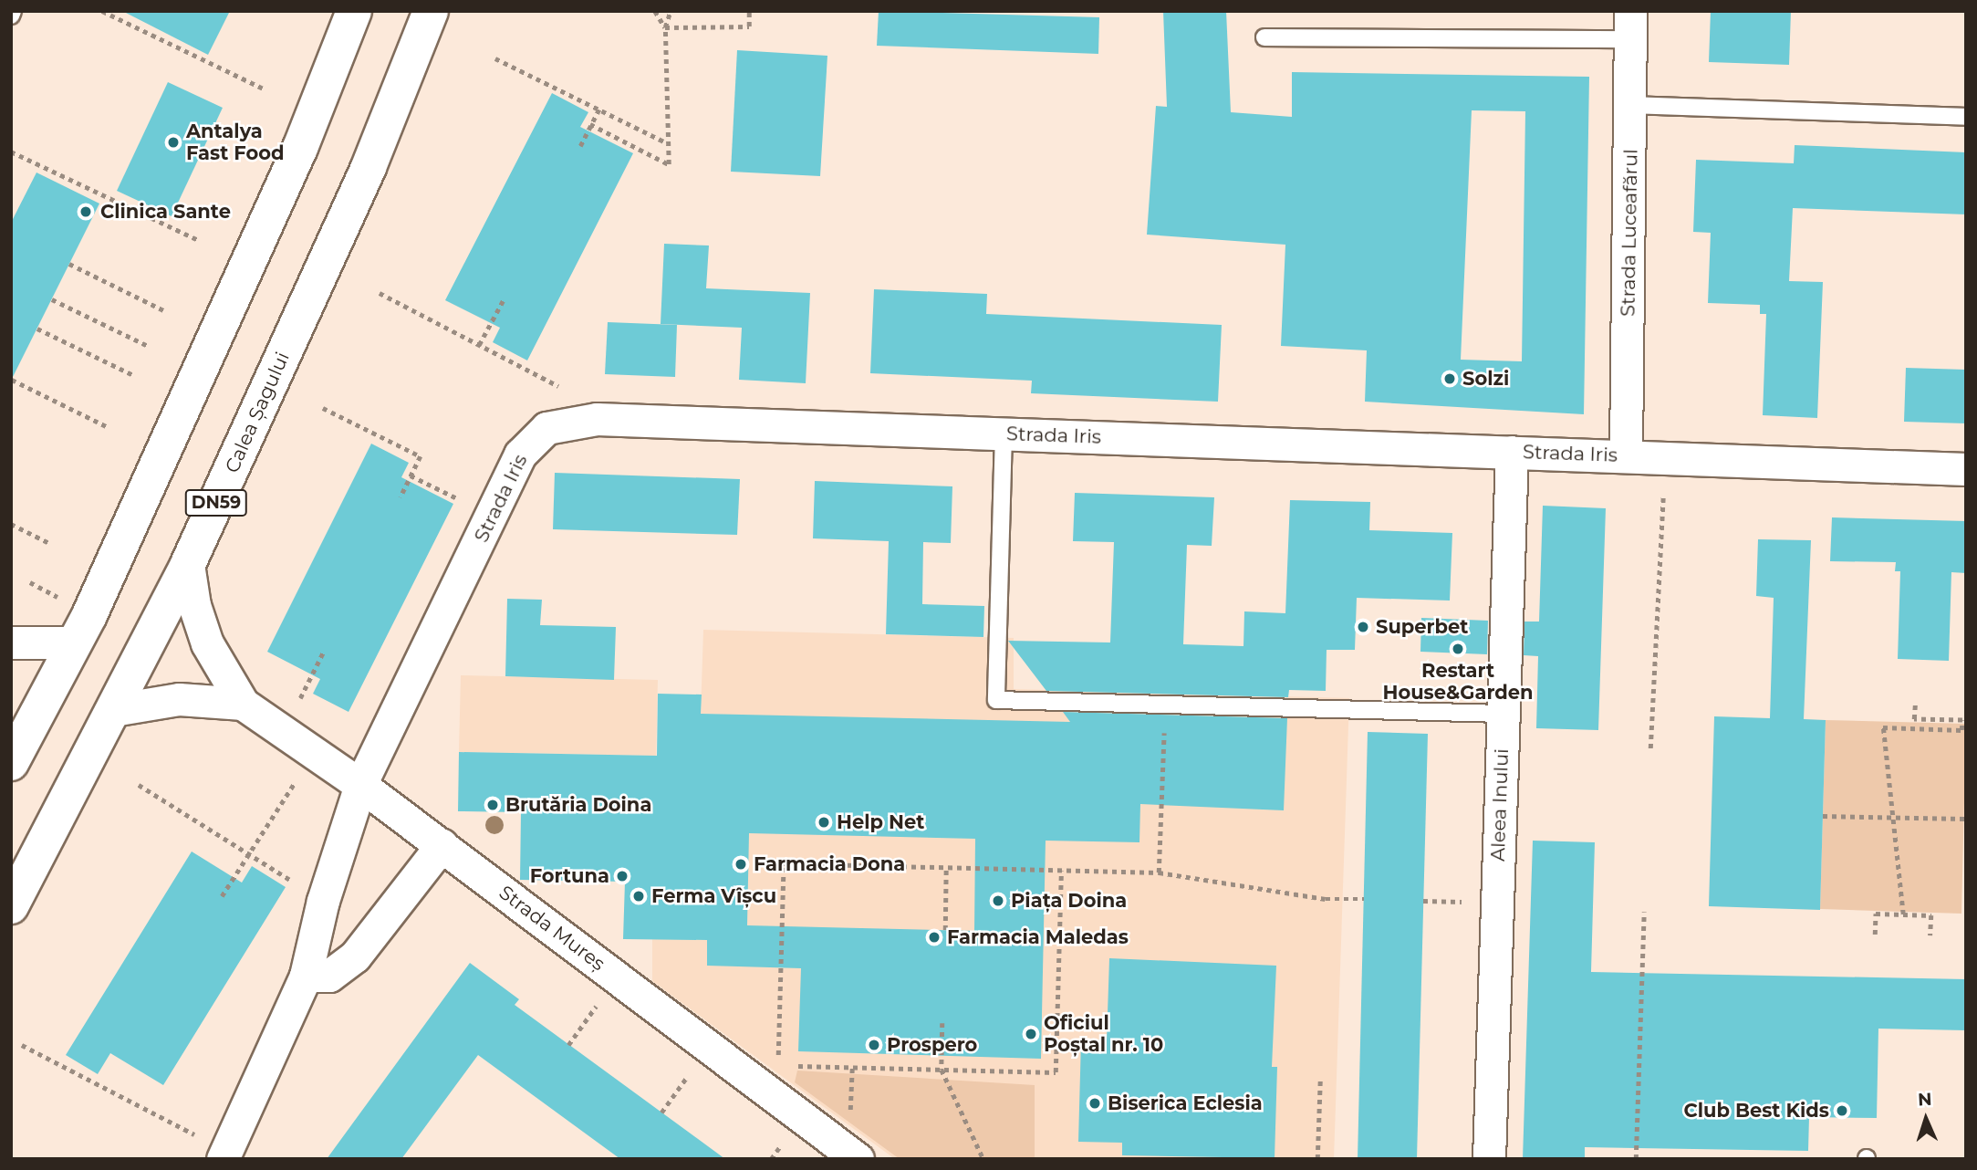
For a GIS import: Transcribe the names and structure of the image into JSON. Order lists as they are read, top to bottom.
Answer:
{
  "streets": {
    "main road": ["Calea Șagului", "DN59"],
    "street": [
      "Strada Luceafărul",
      "Strada Iris",
      "Aleea Inului",
      "Strada Mureș"
    ]
  },
  "crossings": [
    ["Strada Luceafărul", "Strada Iris"],
    ["Calea Șagului", "Strada Mureș"],
    ["Strada Iris", "Aleea Inului"],
    ["Strada Iris", "Strada Mureș"]
  ],
  "places": [
    "Antalya Fast Food",
    "Clinica Sante",
    "Solzi",
    "Superbet",
    "Restart House&Garden",
    "Brutăria Doina",
    "Help Net",
    "Farmacia Dona",
    "Fortuna",
    "Ferma Vîșcu",
    "Piața Doina",
    "Farmacia Maledas",
    "Oficiul Poștal nr. 10",
    "Prospero",
    "Biserica Eclesia",
    "Club Best Kids"
  ],
  "north": "top"
}
